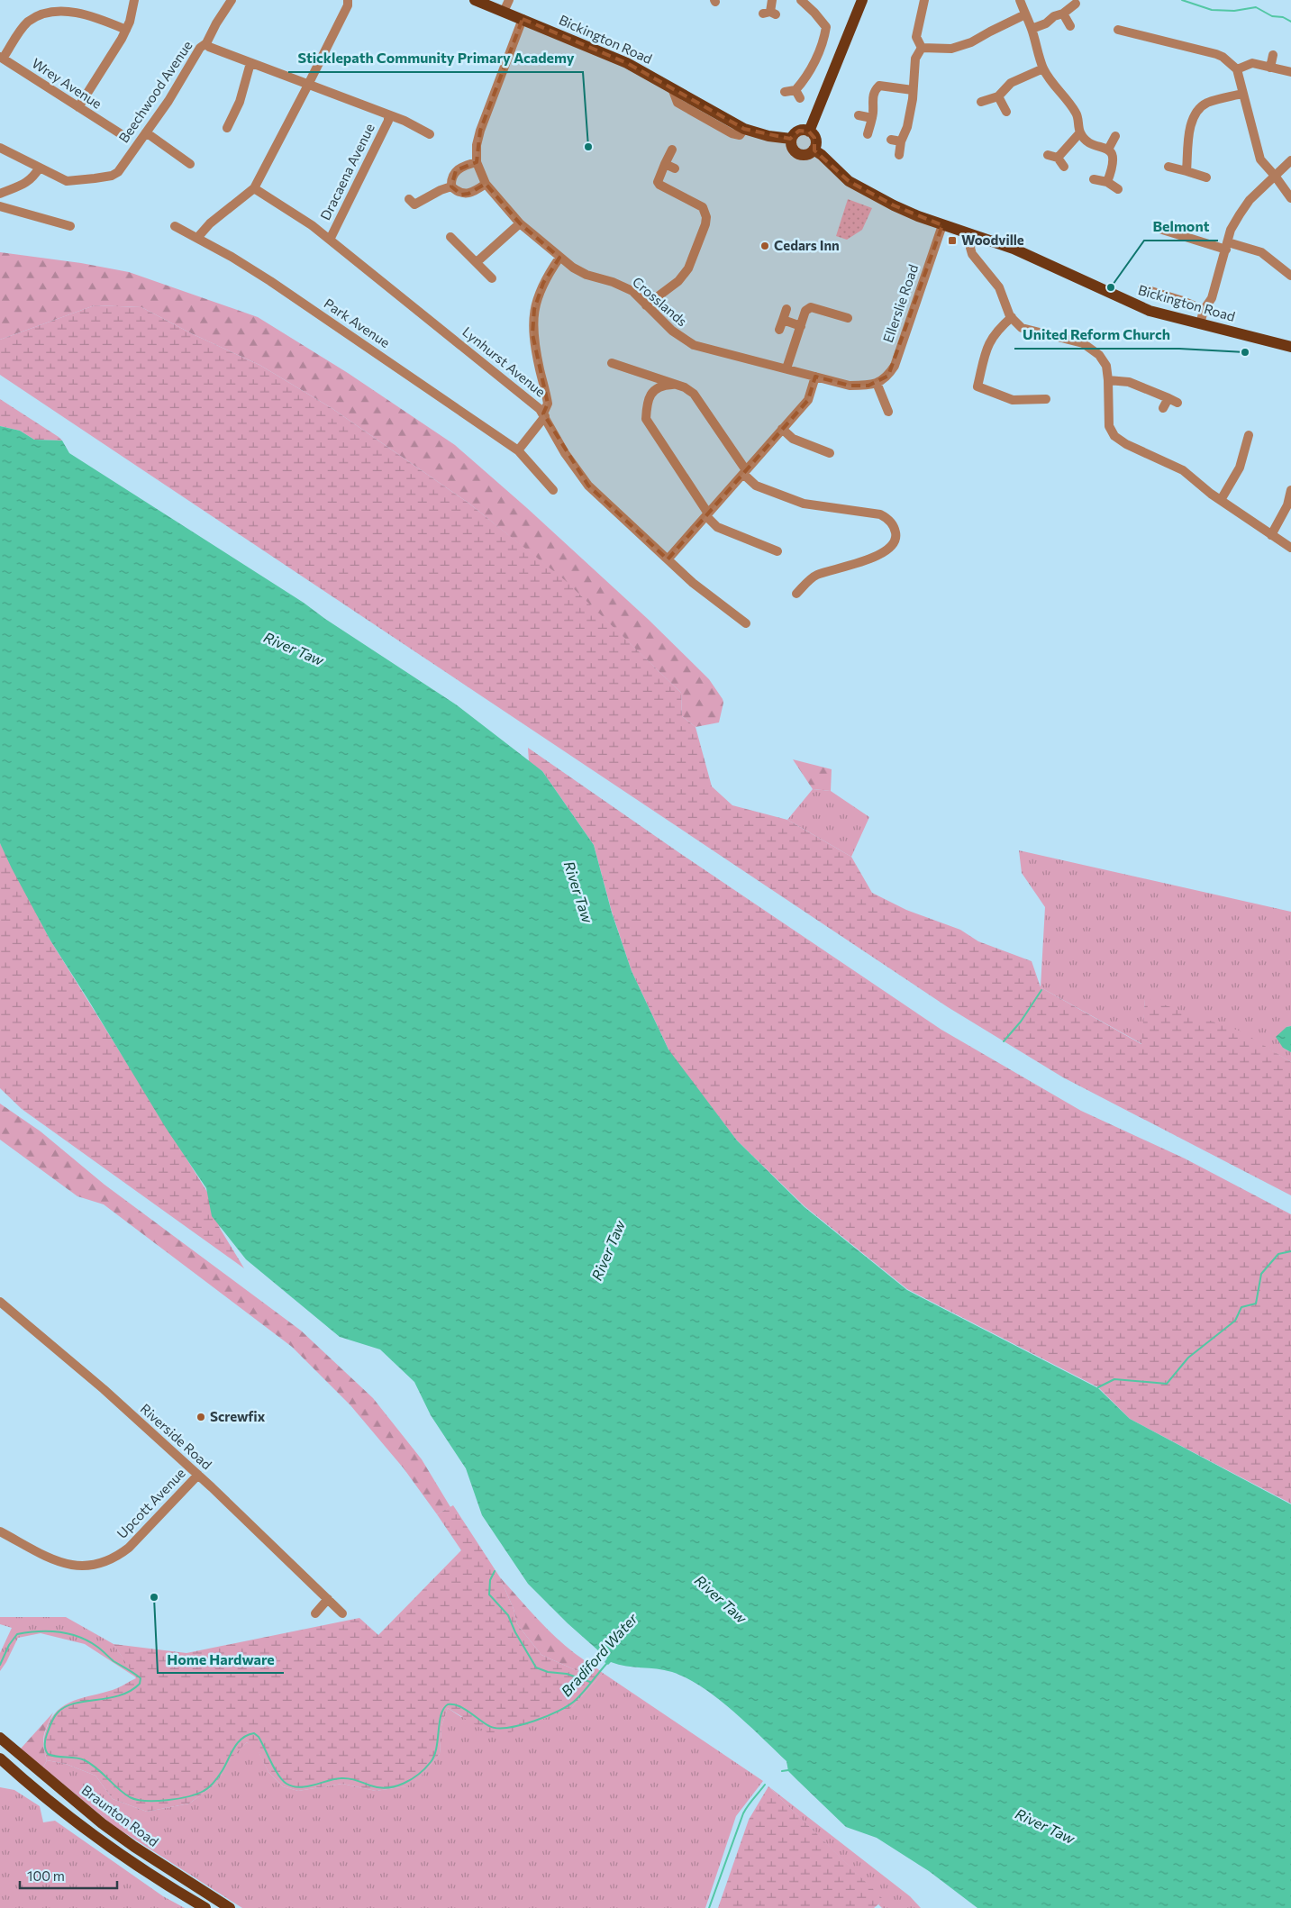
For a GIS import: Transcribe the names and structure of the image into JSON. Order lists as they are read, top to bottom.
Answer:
{
  "streets": {
    "main road": ["Bickington Road", "Braunton Road"],
    "street": [
      "Wrey Avenue",
      "Beechwood Avenue",
      "Dracaena Avenue",
      "Crosslands",
      "Ellerslie Road",
      "Park Avenue",
      "Lynhurst Avenue",
      "Riverside Road",
      "Upcott Avenue"
    ]
  },
  "crossings": [
    ["Bickington Road", "Ellerslie Road"],
    ["Dracaena Avenue", "Lynhurst Avenue"],
    ["Riverside Road", "Upcott Avenue"]
  ],
  "water": ["River Taw", "Bradiford Water"],
  "places": {
    "other": [
      "Sticklepath Community Primary Academy",
      "Cedars Inn",
      "Belmont",
      "United Reform Church",
      "Screwfix",
      "Home Hardware"
    ],
    "transit": ["Woodville"]
  },
  "scale_bar": "100 m"
}
